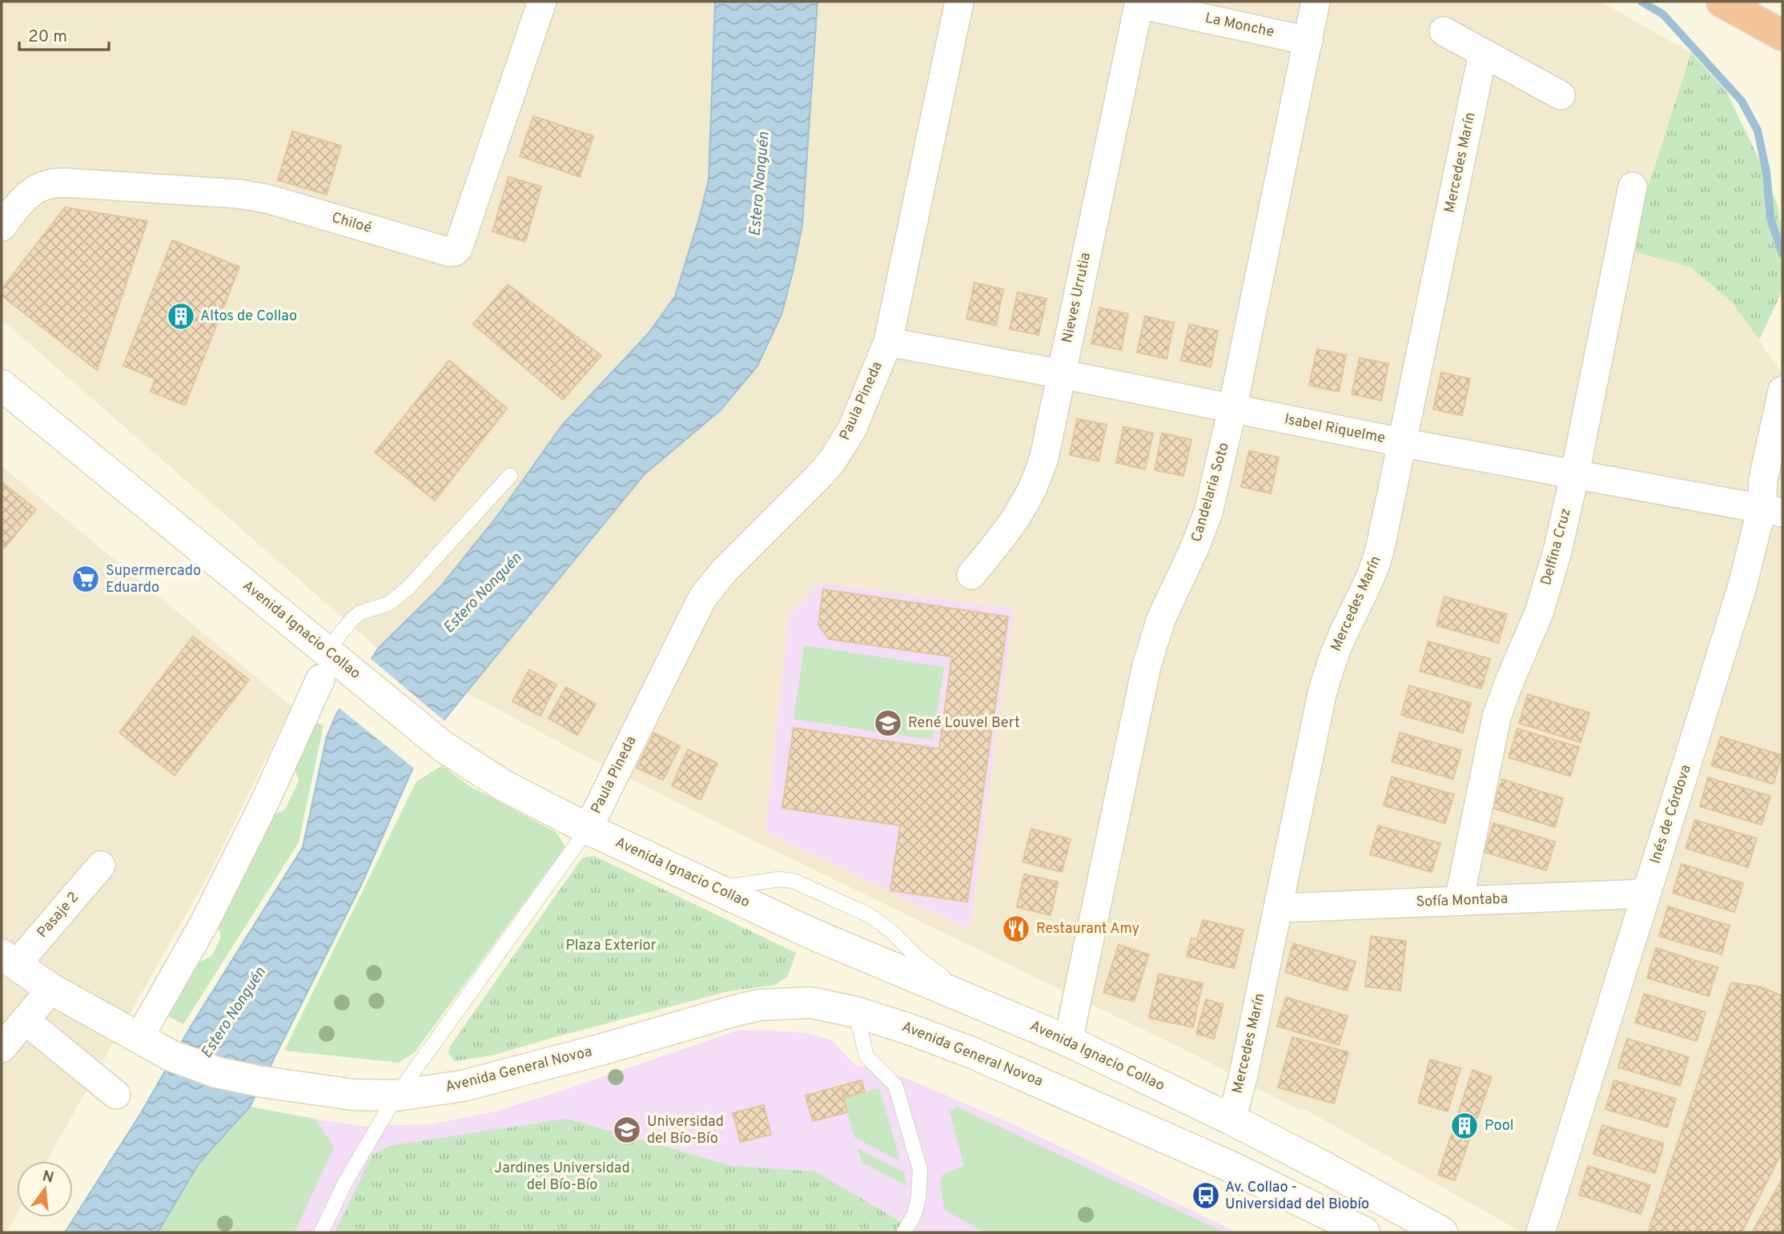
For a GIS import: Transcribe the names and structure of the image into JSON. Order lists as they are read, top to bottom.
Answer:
{
  "streets": {
    "main road": ["Avenida Ignacio Collao", "Avenida General Novoa"],
    "street": [
      "La Monche",
      "Mercedes Marín",
      "Chiloé",
      "Nieves Urrutia",
      "Paula Pineda",
      "Isabel Riquelme",
      "Candelaria Soto",
      "Delfina Cruz",
      "Inés de Córdova",
      "Sofía Montaba",
      "Pasaje 2"
    ]
  },
  "crossings": [
    ["La Monche", "Nieves Urrutia"],
    ["La Monche", "Candelaria Soto"],
    ["Mercedes Marín", "Isabel Riquelme"],
    ["Mercedes Marín", "Avenida Ignacio Collao"],
    ["Mercedes Marín", "Sofía Montaba"],
    ["Nieves Urrutia", "Isabel Riquelme"],
    ["Paula Pineda", "Isabel Riquelme"],
    ["Paula Pineda", "Avenida Ignacio Collao"],
    ["Isabel Riquelme", "Candelaria Soto"],
    ["Isabel Riquelme", "Delfina Cruz"],
    ["Isabel Riquelme", "Inés de Córdova"],
    ["Candelaria Soto", "Avenida Ignacio Collao"],
    ["Delfina Cruz", "Sofía Montaba"],
    ["Inés de Córdova", "Sofía Montaba"],
    ["Pasaje 2", "Avenida General Novoa"]
  ],
  "water": ["Estero Nonguén"],
  "parks": ["Plaza Exterior", "Jardines Universidad del Bío-Bío"],
  "places": {
    "building": ["Altos de Collao", "Pool"],
    "supermarket": ["Supermercado Eduardo"],
    "school or university": ["René Louvel Bert", "Universidad del Bío-Bío"],
    "restaurant": ["Restaurant Amy"],
    "bus stop": ["Av. Collao - Universidad del Biobío"]
  },
  "scale_bar": "20 m",
  "north": "top"
}
